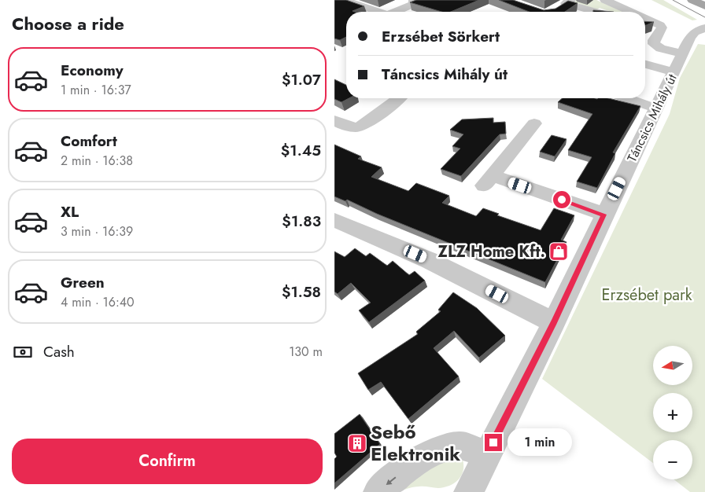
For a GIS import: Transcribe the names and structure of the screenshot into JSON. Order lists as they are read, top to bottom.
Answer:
{
  "streets": {
    "street": ["Táncsics Mihály út"]
  },
  "parks": ["Erzsébet park"],
  "places": {
    "shop": ["ZLZ Home Kft."],
    "building": ["Sebő Elektronik"]
  },
  "north": "left",
  "page": {
    "heading": "Choose a ride",
    "banner": ["Erzsébet Sörkert", "Táncsics Mihály út"],
    "list": [
      {
        "name": "Economy",
        "note": "1 min · 16:37",
        "value": "$1.07"
      },
      {
        "name": "Comfort",
        "note": "2 min · 16:38",
        "value": "$1.45"
      },
      {
        "name": "XL",
        "note": "3 min · 16:39",
        "value": "$1.83"
      },
      {
        "name": "Green",
        "note": "4 min · 16:40",
        "value": "$1.58"
      }
    ],
    "pay": ["Cash", "130 m"],
    "map_buttons": ["+", "−"],
    "bubble": "1 min",
    "buttons": "Confirm"
  }
}
